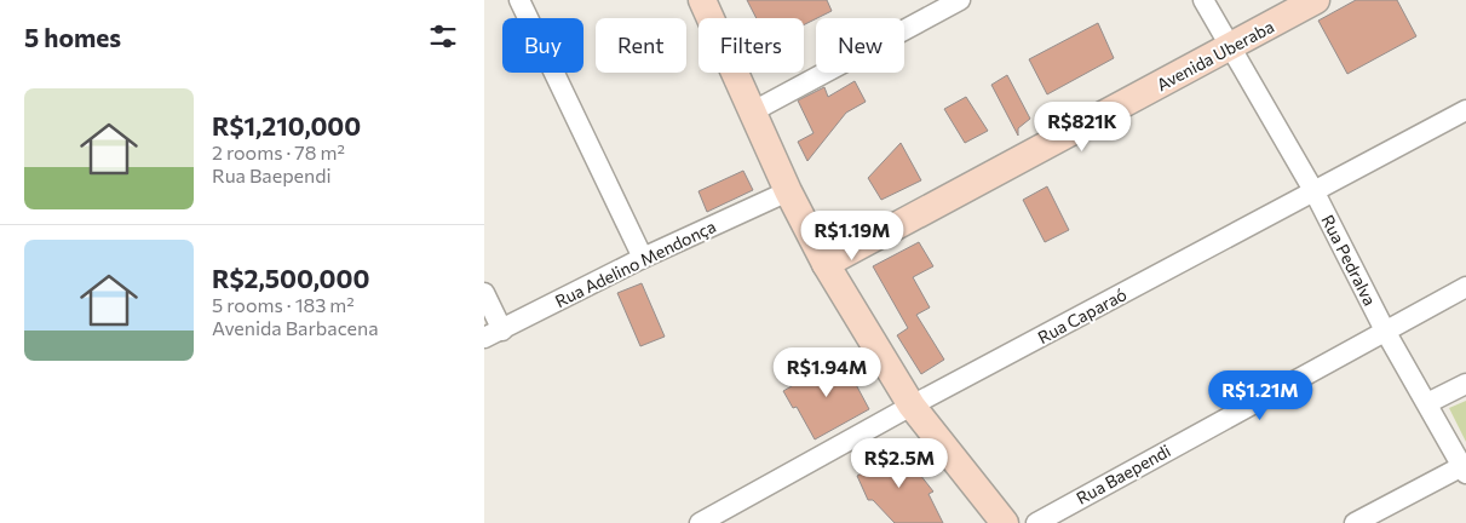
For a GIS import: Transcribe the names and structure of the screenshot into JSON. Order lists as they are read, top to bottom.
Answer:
{
  "streets": {
    "main road": ["Avenida Uberaba"],
    "street": [
      "Rua Pedralva",
      "Rua Adelino Mendonça",
      "Rua Caparaó",
      "Rua Baependi"
    ]
  },
  "crossings": [
    ["Avenida Uberaba", "Rua Pedralva"],
    ["Rua Pedralva", "Rua Caparaó"],
    ["Rua Pedralva", "Rua Baependi"]
  ],
  "page": {
    "heading": "5 homes",
    "chip": [
      "Buy",
      "Rent",
      "Filters",
      "New"
    ],
    "list": [
      {
        "name": "R$1,210,000",
        "note": "2 rooms · 78 m² · Rua Baependi"
      },
      {
        "name": "R$2,500,000",
        "note": "5 rooms · 183 m² · Avenida Barbacena"
      }
    ],
    "price": [
      "R$821K",
      "R$1.19M",
      "R$1.94M",
      "R$1.21M",
      "R$2.5M"
    ]
  }
}
